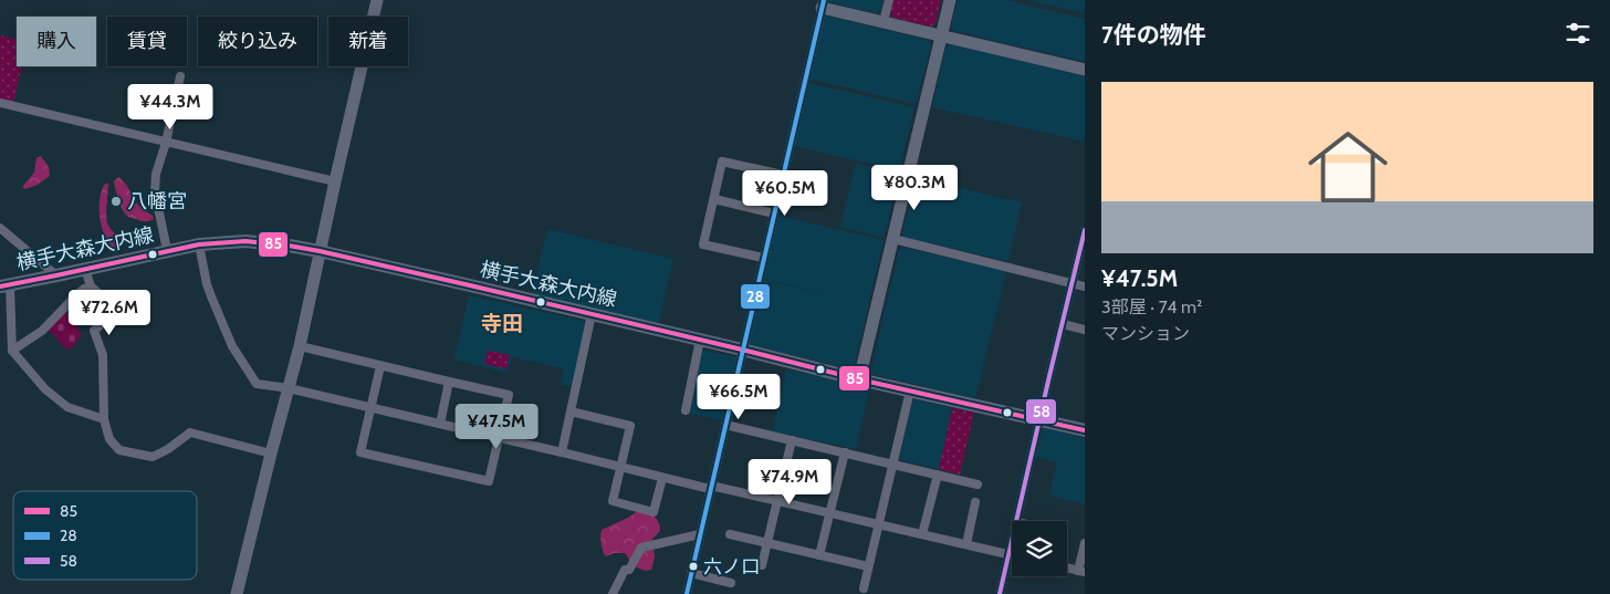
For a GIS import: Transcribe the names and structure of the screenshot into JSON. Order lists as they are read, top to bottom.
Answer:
{
  "streets": {
    "main road": ["横手大森大内線"]
  },
  "districts": ["寺田"],
  "places": ["八幡宮", "六ノ口"],
  "lines": ["transit line 28", "transit line 58", "transit line 85"],
  "legend": ["85", "28", "58"],
  "page": {
    "heading": "7件の物件",
    "chip": [
      "購入",
      "賃貸",
      "絞り込み",
      "新着"
    ],
    "list": [
      {
        "name": "¥47.5M",
        "note": "3部屋 · 74 m² · マンション"
      }
    ],
    "price": [
      "¥44.3M",
      "¥80.3M",
      "¥60.5M",
      "¥72.6M",
      "¥66.5M",
      "¥47.5M",
      "¥74.9M"
    ]
  }
}
